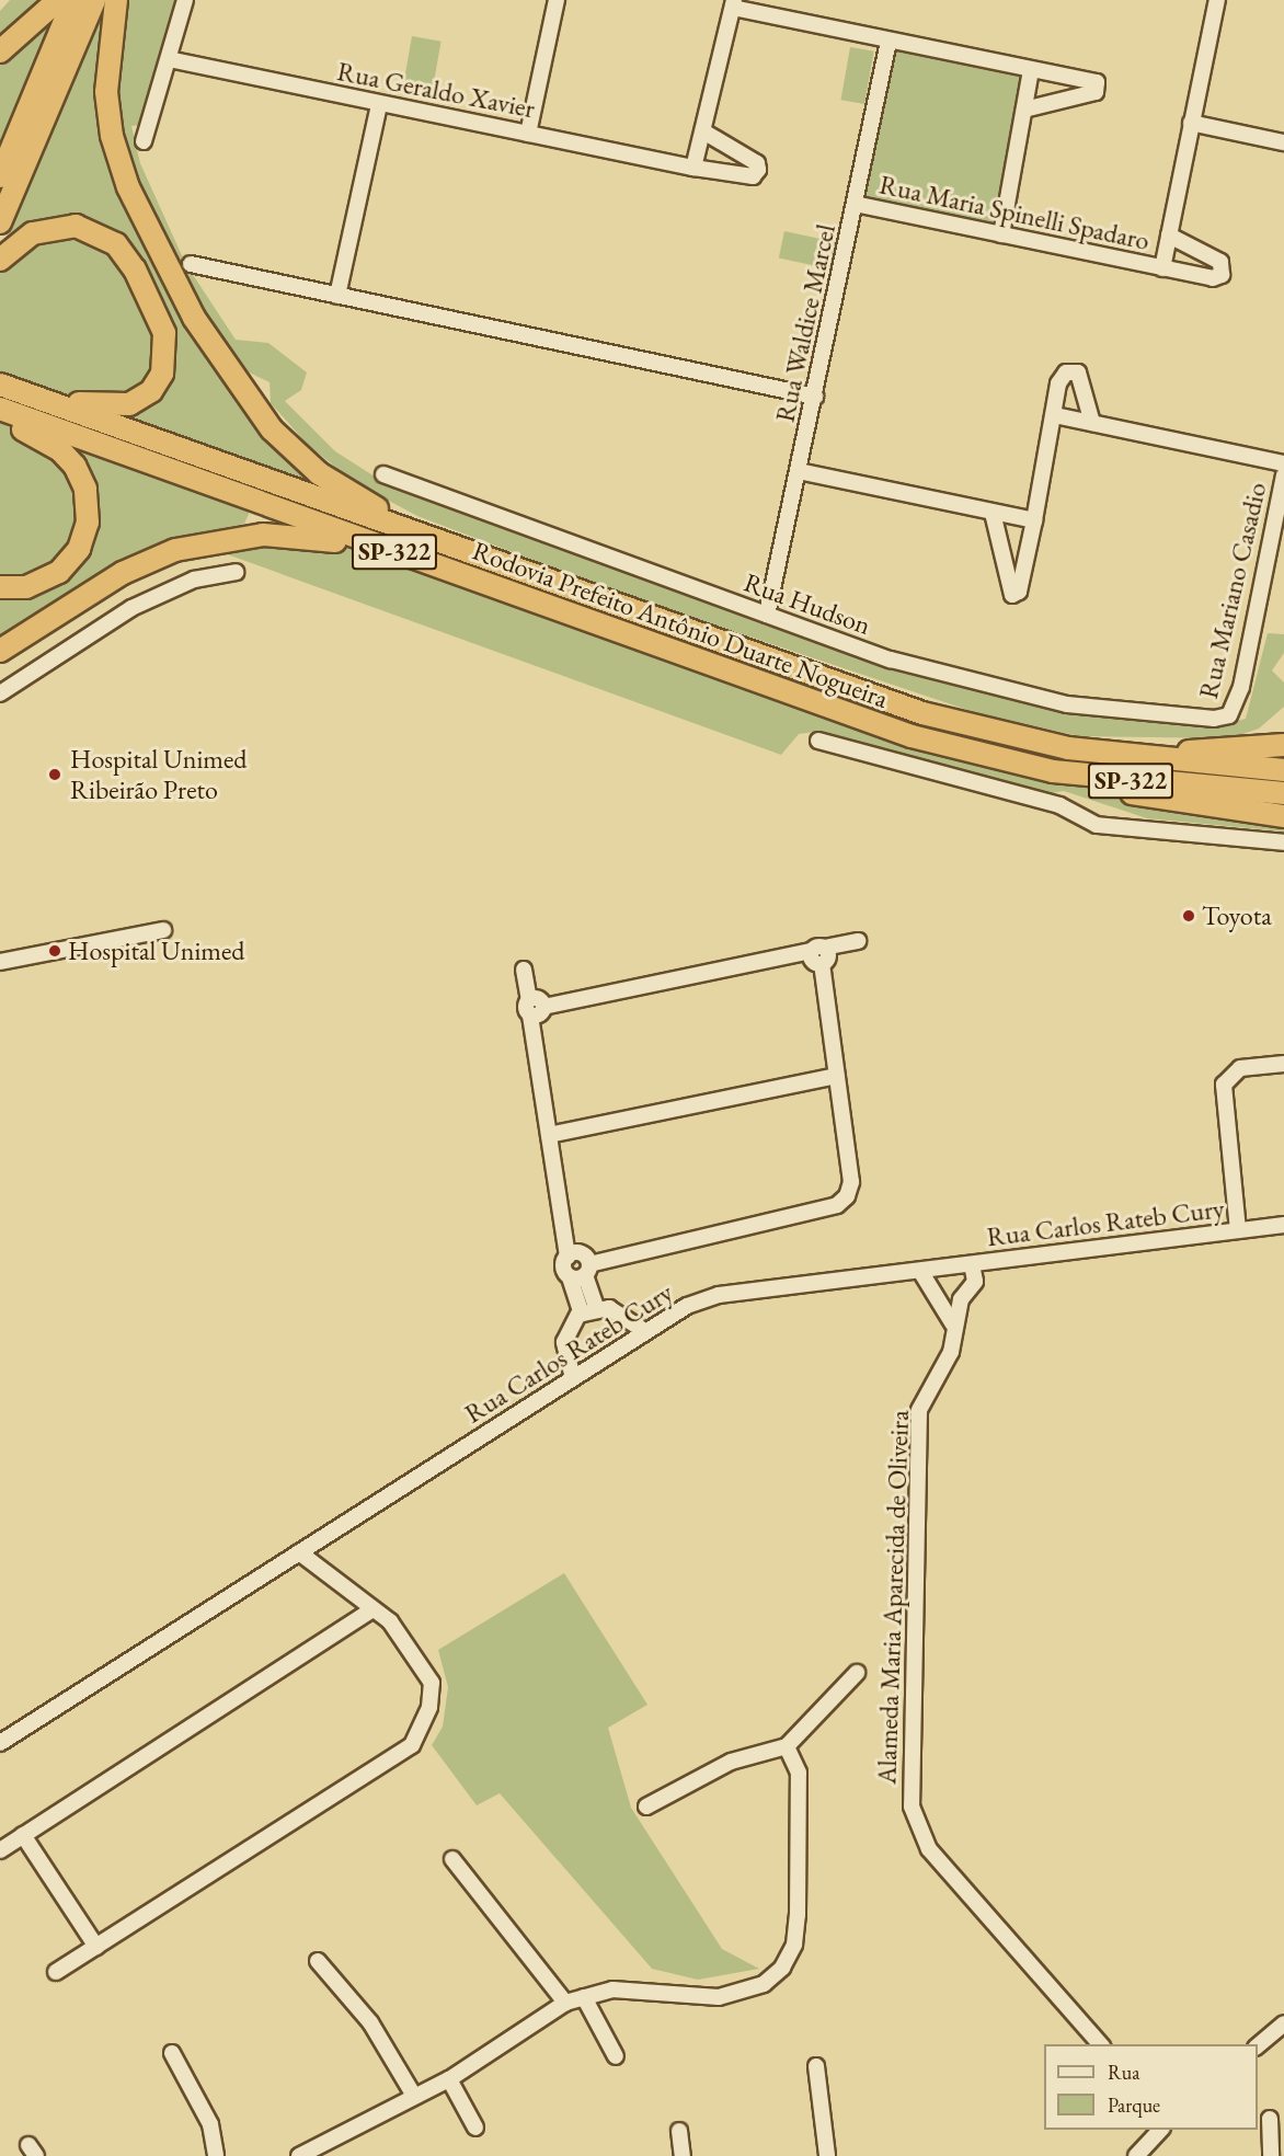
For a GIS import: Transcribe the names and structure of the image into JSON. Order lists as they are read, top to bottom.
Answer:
{
  "streets": {
    "highway": ["SP-322", "Rodovia Prefeito Antônio Duarte Nogueira"],
    "street": [
      "Rua Geraldo Xavier",
      "Rua Maria Spinelli Spadaro",
      "Rua Waldice Marcel",
      "Rua Mariano Casadio",
      "Rua Hudson",
      "Rua Carlos Rateb Cury",
      "Alameda Maria Aparecida de Oliveira"
    ]
  },
  "crossings": [
    ["Rua Maria Spinelli Spadaro", "Rua Waldice Marcel"],
    ["Rua Waldice Marcel", "Rua Hudson"],
    ["Rua Mariano Casadio", "Rua Hudson"],
    ["Rua Carlos Rateb Cury", "Alameda Maria Aparecida de Oliveira"]
  ],
  "places": ["Hospital Unimed Ribeirão Preto", "Toyota", "Hospital Unimed"],
  "legend": ["Rua", "Parque"]
}
